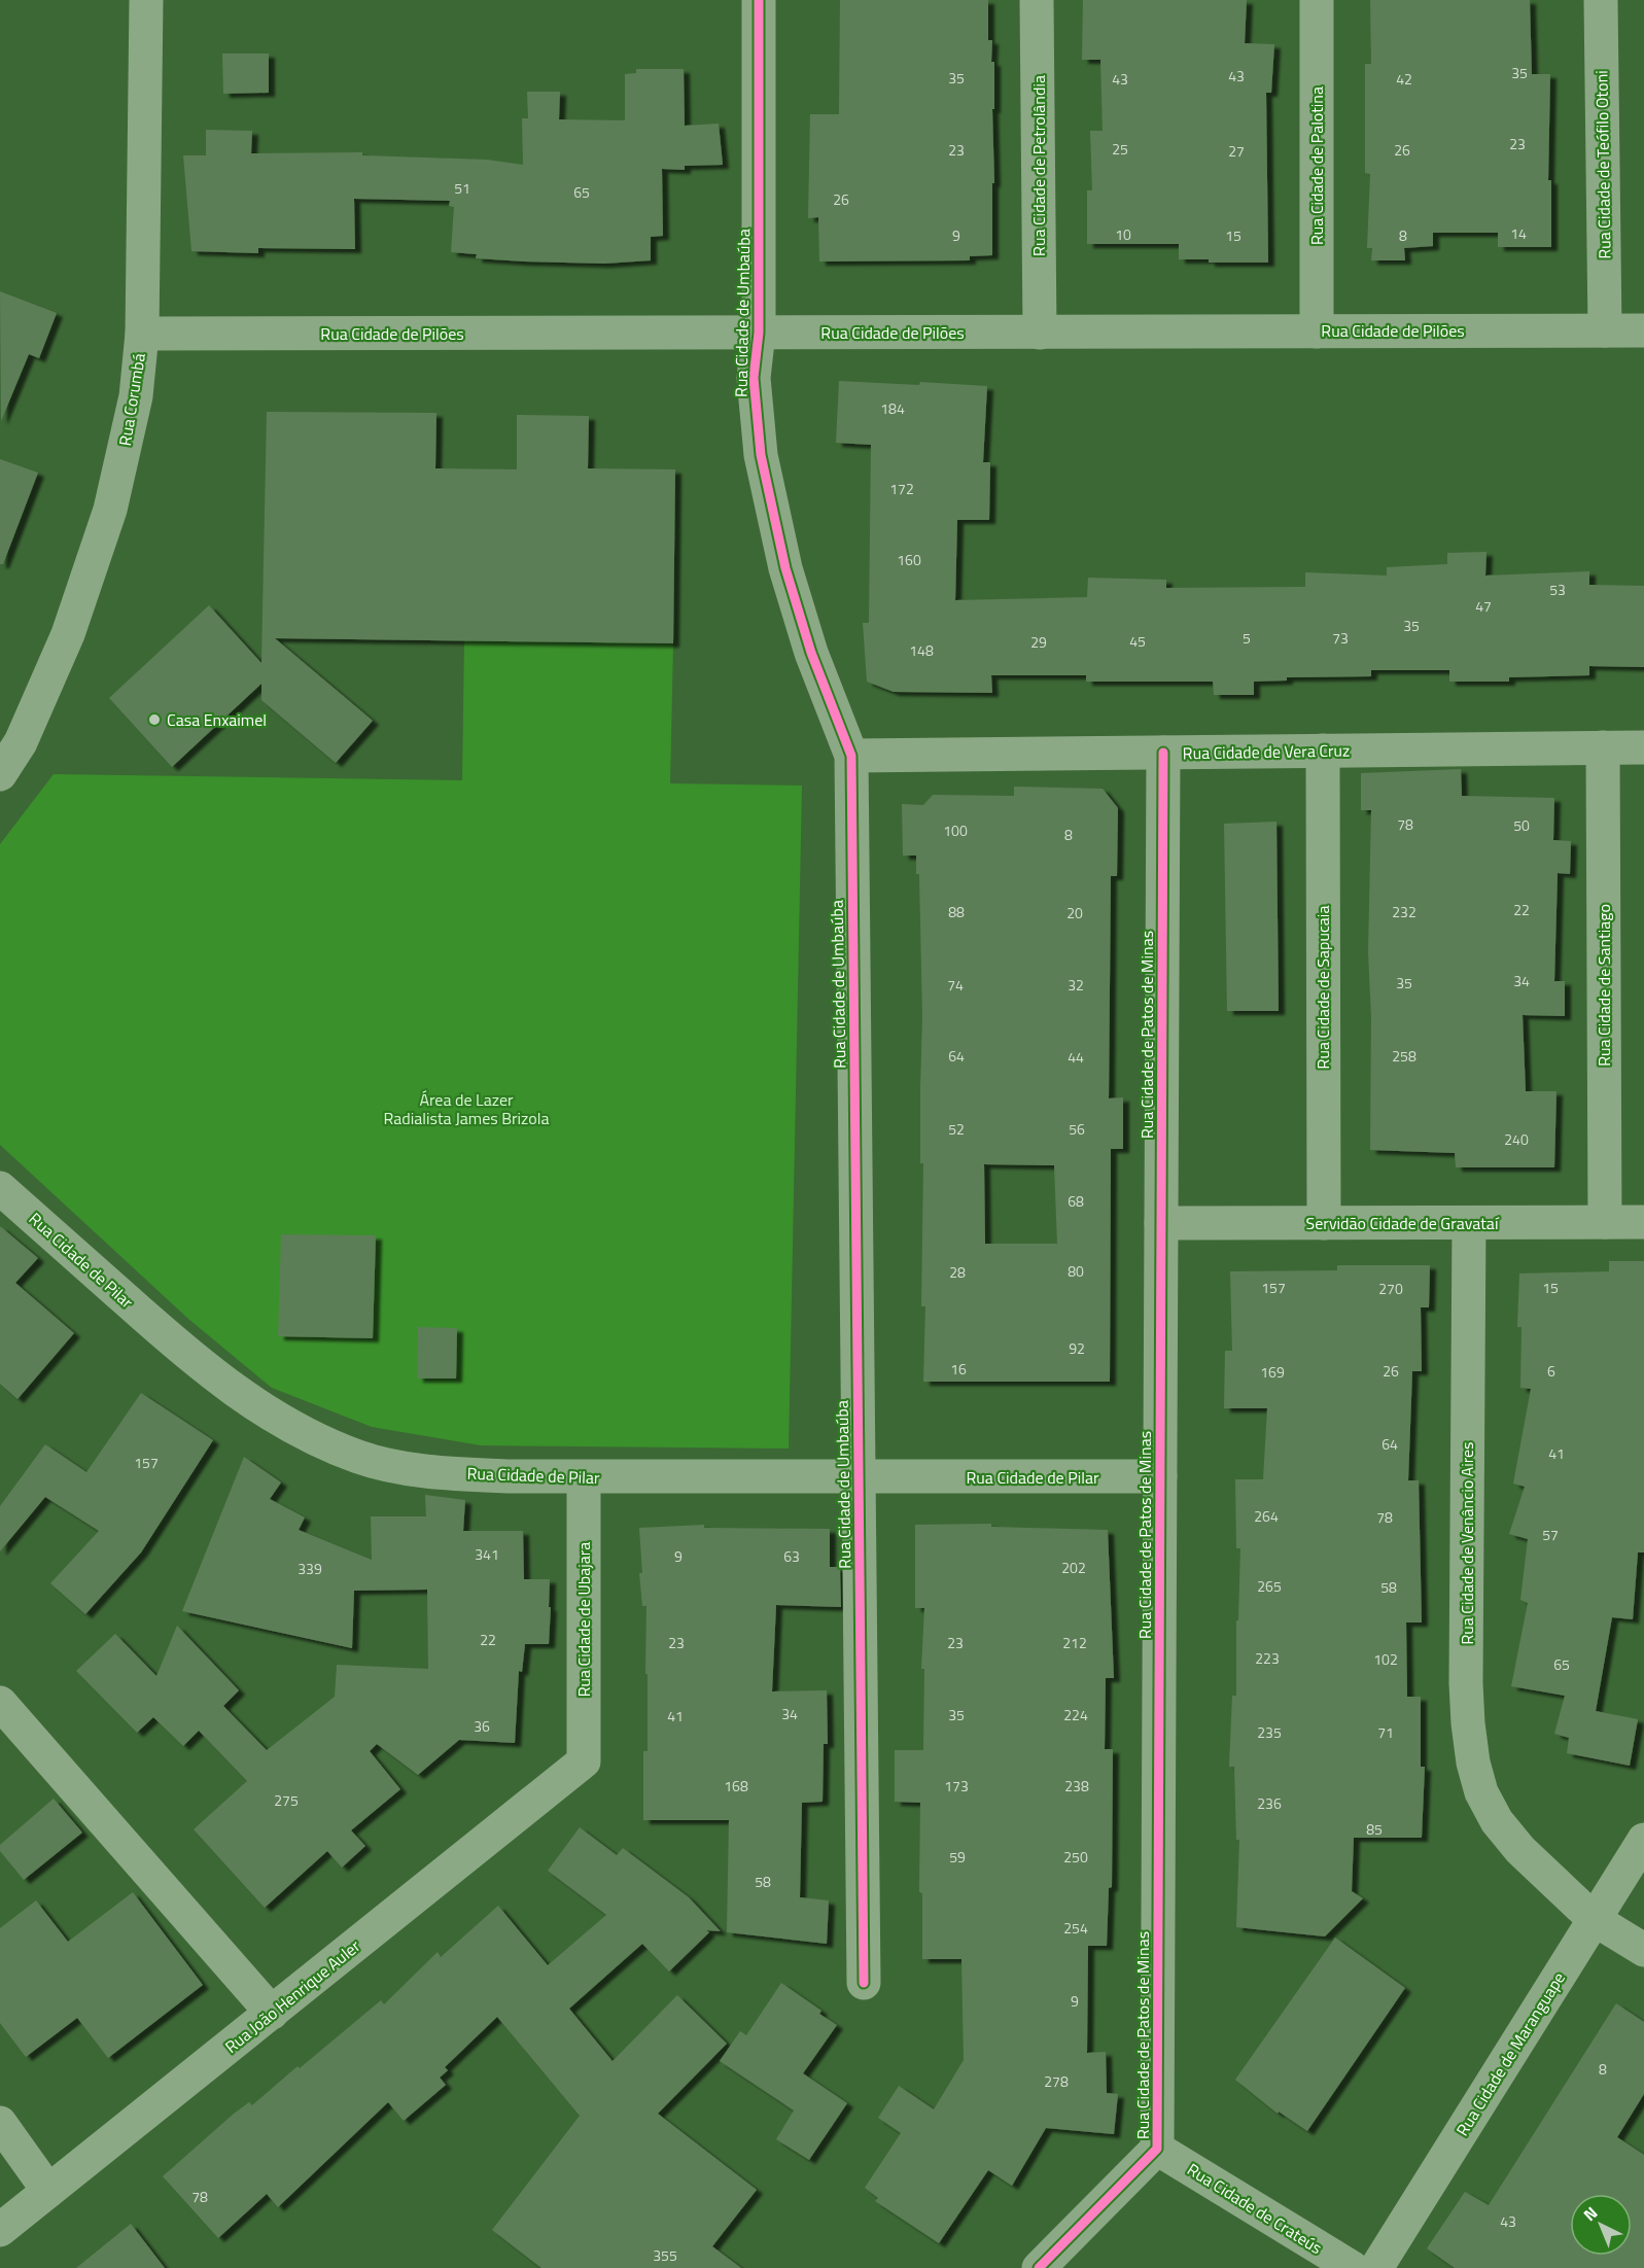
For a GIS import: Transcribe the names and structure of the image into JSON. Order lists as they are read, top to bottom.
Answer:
{
  "streets": {
    "street": [
      "Rua Cidade de Teófilo Otoni",
      "Rua Cidade de Petrolândia",
      "Rua Cidade de Palotina",
      "Rua Cidade de Umbaúba",
      "Rua Cidade de Pilões",
      "Rua Corumbá",
      "Rua Cidade de Vera Cruz",
      "Rua Cidade de Santiago",
      "Rua Cidade de Sapucaia",
      "Rua Cidade de Patos de Minas",
      "Servidão Cidade de Gravataí",
      "Rua Cidade de Pilar",
      "Rua Cidade de Venâncio Aires",
      "Rua Cidade de Ubajara",
      "Rua João Henrique Auler",
      "Rua Cidade de Maranguape",
      "Rua Cidade de Crateús"
    ]
  },
  "crossings": [
    ["Rua Cidade de Teófilo Otoni", "Rua Cidade de Pilões"],
    ["Rua Cidade de Petrolândia", "Rua Cidade de Pilões"],
    ["Rua Cidade de Palotina", "Rua Cidade de Pilões"],
    ["Rua Cidade de Umbaúba", "Rua Cidade de Pilões"],
    ["Rua Cidade de Umbaúba", "Rua Cidade de Vera Cruz"],
    ["Rua Cidade de Umbaúba", "Rua Cidade de Pilar"],
    ["Rua Cidade de Pilões", "Rua Corumbá"],
    ["Rua Cidade de Vera Cruz", "Rua Cidade de Santiago"],
    ["Rua Cidade de Vera Cruz", "Rua Cidade de Sapucaia"],
    ["Rua Cidade de Vera Cruz", "Rua Cidade de Patos de Minas"],
    ["Rua Cidade de Santiago", "Servidão Cidade de Gravataí"],
    ["Rua Cidade de Sapucaia", "Servidão Cidade de Gravataí"],
    ["Rua Cidade de Patos de Minas", "Servidão Cidade de Gravataí"],
    ["Rua Cidade de Patos de Minas", "Rua Cidade de Pilar"],
    ["Rua Cidade de Patos de Minas", "Rua Cidade de Crateús"],
    ["Servidão Cidade de Gravataí", "Rua Cidade de Venâncio Aires"],
    ["Rua Cidade de Pilar", "Rua Cidade de Ubajara"],
    ["Rua Cidade de Venâncio Aires", "Rua Cidade de Maranguape"],
    ["Rua Cidade de Ubajara", "Rua João Henrique Auler"]
  ],
  "parks": ["Área de Lazer Radialista James Brizola"],
  "places": ["Casa Enxaimel"],
  "house_numbers": [
    "35",
    "43",
    "35",
    "43",
    "42",
    "23",
    "25",
    "23",
    "26",
    "27",
    "51",
    "65",
    "26",
    "14",
    "10",
    "9",
    "15",
    "8",
    "184",
    "172",
    "160",
    "53",
    "47",
    "35",
    "5",
    "73",
    "45",
    "29",
    "148",
    "78",
    "50",
    "100",
    "8",
    "22",
    "88",
    "232",
    "20",
    "34",
    "35",
    "74",
    "32",
    "64",
    "258",
    "44",
    "52",
    "56",
    "240",
    "68",
    "80",
    "28",
    "157",
    "15",
    "270",
    "92",
    "16",
    "26",
    "6",
    "169",
    "64",
    "41",
    "157",
    "264",
    "78",
    "57",
    "341",
    "9",
    "63",
    "202",
    "339",
    "265",
    "58",
    "22",
    "23",
    "23",
    "212",
    "223",
    "102",
    "65",
    "34",
    "35",
    "224",
    "41",
    "36",
    "235",
    "71",
    "168",
    "173",
    "238",
    "275",
    "236",
    "85",
    "59",
    "250",
    "58",
    "254",
    "9",
    "8",
    "278",
    "78",
    "43",
    "355"
  ],
  "north": "top left"
}
